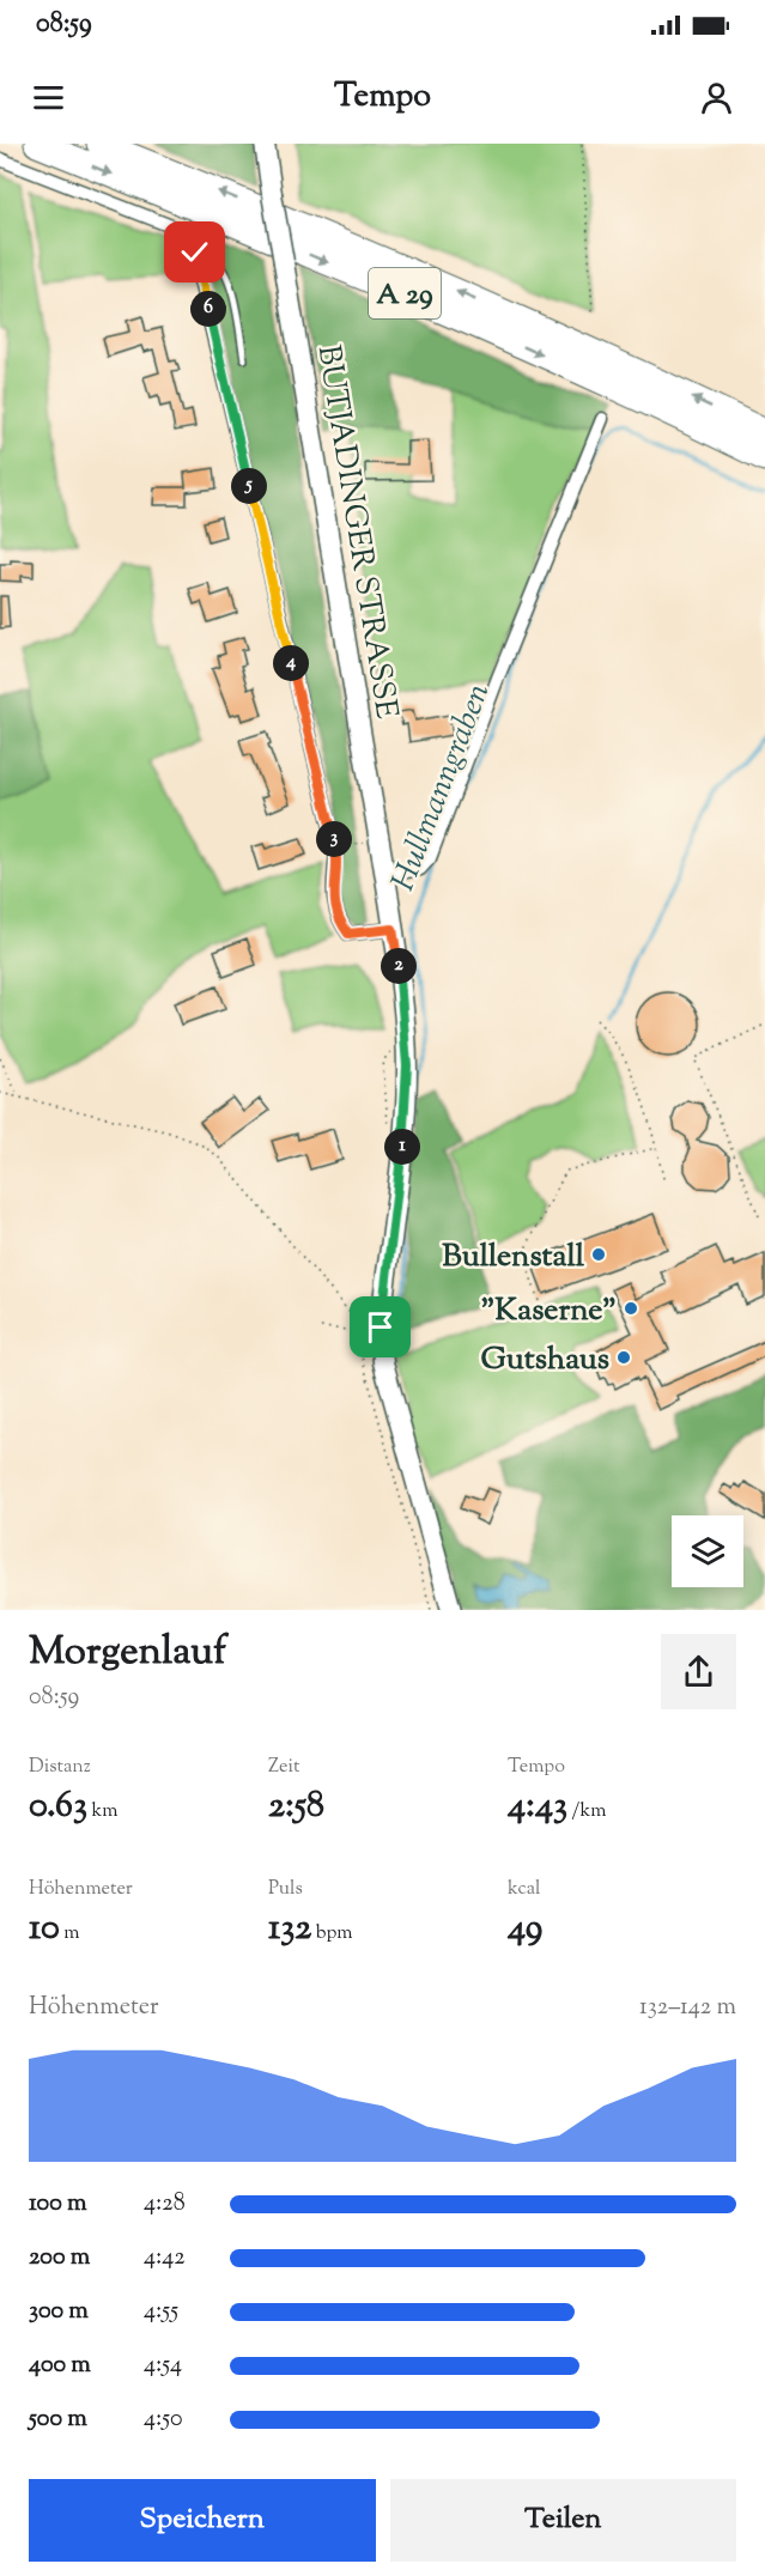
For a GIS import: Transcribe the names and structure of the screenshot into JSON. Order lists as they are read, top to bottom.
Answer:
{
  "streets": {
    "highway": ["A 29"],
    "street": ["BUTJADINGER STRASSE"]
  },
  "water": ["Hullmanngraben"],
  "places": ["Bullenstall", "\"Kaserne\"", "Gutshaus"],
  "page": {
    "status": "08:59",
    "header": "Tempo",
    "pins": [
      "6",
      "5",
      "4",
      "3",
      "2",
      "1"
    ],
    "heading": ["Morgenlauf", "08:59"],
    "stats": [
      ["Distanz", "0.63 km"],
      ["Zeit", "2:58"],
      ["Tempo", "4:43 /km"],
      ["Höhenmeter", "10 m"],
      ["Puls", "132 bpm"],
      ["kcal", "49"]
    ],
    "chart": ["Höhenmeter", "132–142 m"],
    "list": [
      {
        "name": "100 m",
        "note": "4:28"
      },
      {
        "name": "200 m",
        "note": "4:42"
      },
      {
        "name": "300 m",
        "note": "4:55"
      },
      {
        "name": "400 m",
        "note": "4:54"
      },
      {
        "name": "500 m",
        "note": "4:50"
      }
    ],
    "buttons": ["Speichern", "Teilen"]
  }
}
